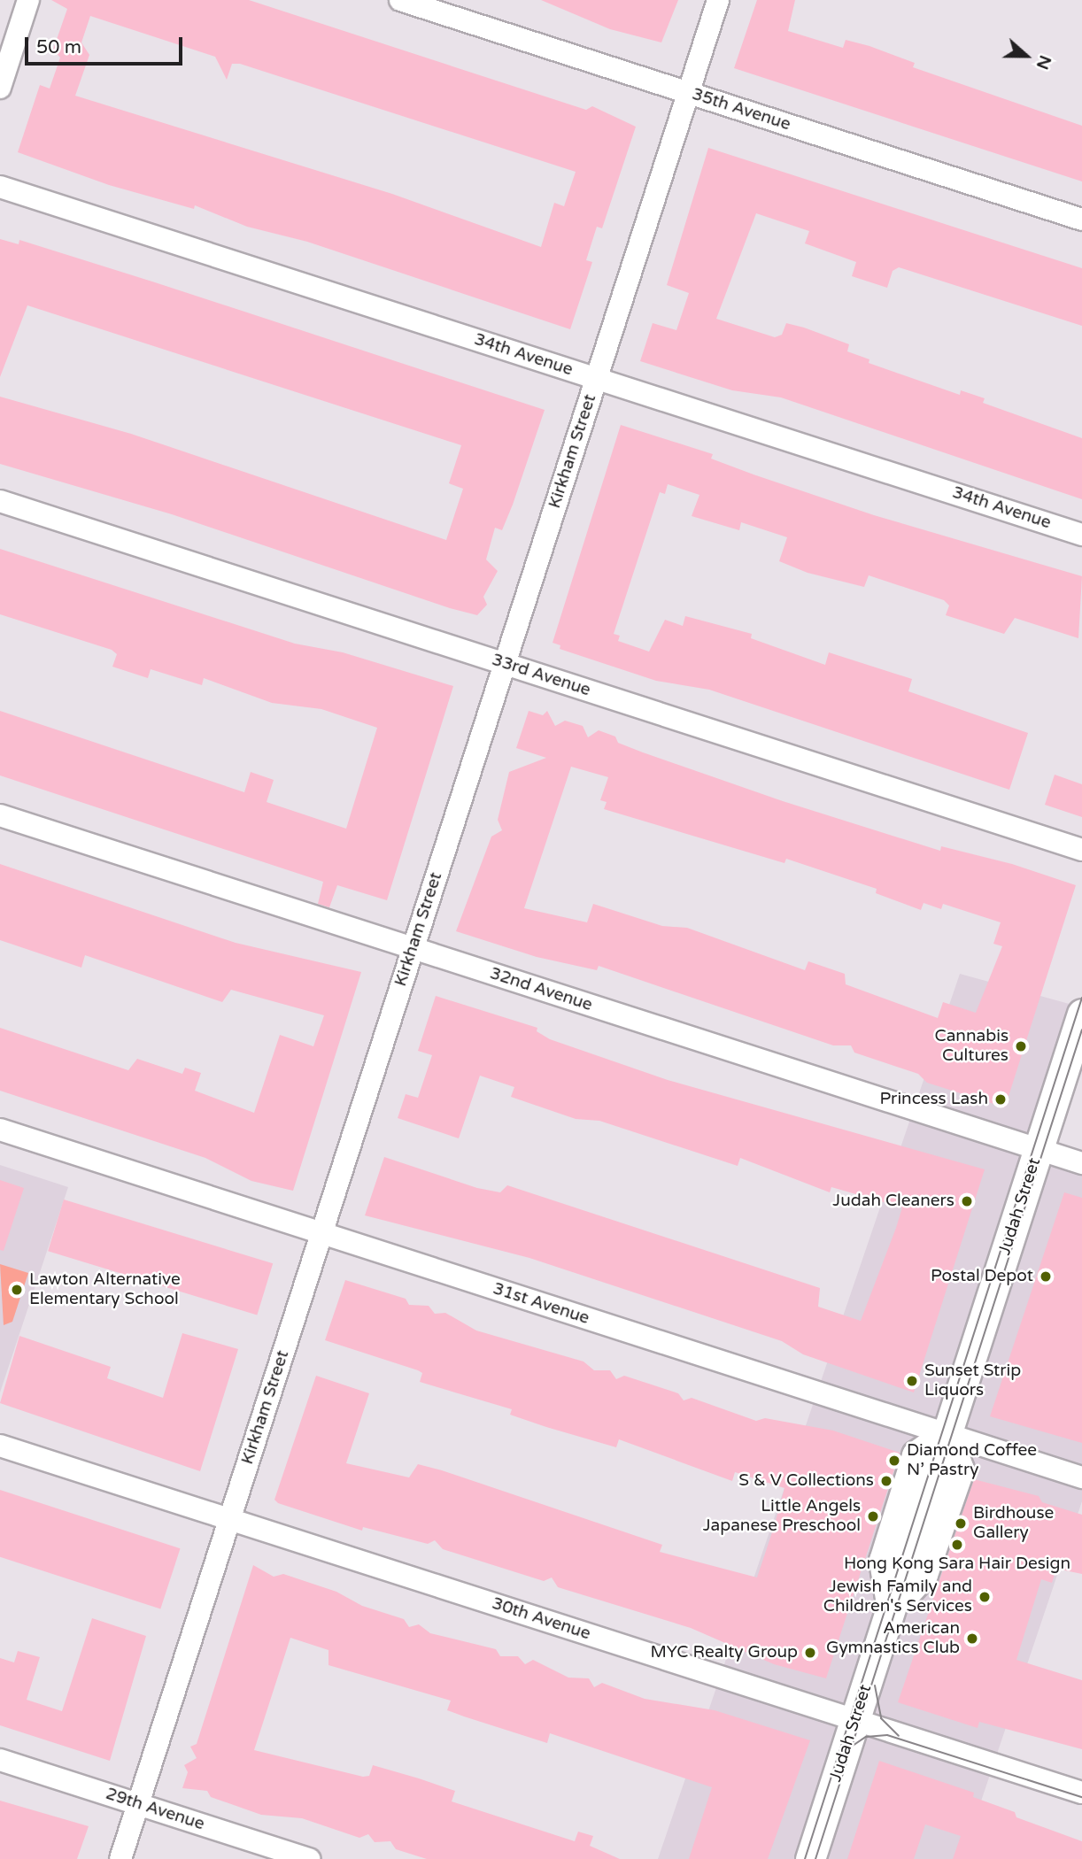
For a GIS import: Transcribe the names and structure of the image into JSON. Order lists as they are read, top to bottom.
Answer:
{
  "streets": {
    "street": [
      "35th Avenue",
      "34th Avenue",
      "Kirkham Street",
      "33rd Avenue",
      "32nd Avenue",
      "Judah Street",
      "31st Avenue",
      "30th Avenue",
      "29th Avenue"
    ]
  },
  "crossings": [
    ["35th Avenue", "Kirkham Street"],
    ["34th Avenue", "Kirkham Street"],
    ["Kirkham Street", "33rd Avenue"],
    ["Kirkham Street", "32nd Avenue"],
    ["Kirkham Street", "31st Avenue"],
    ["Kirkham Street", "30th Avenue"],
    ["Kirkham Street", "29th Avenue"],
    ["32nd Avenue", "Judah Street"],
    ["Judah Street", "31st Avenue"],
    ["Judah Street", "30th Avenue"]
  ],
  "places": [
    "Cannabis Cultures",
    "Princess Lash",
    "Judah Cleaners",
    "Postal Depot",
    "Lawton Alternative Elementary School",
    "Sunset Strip Liquors",
    "Diamond Coffee N’ Pastry",
    "S & V Collections",
    "Little Angels Japanese Preschool",
    "Birdhouse Gallery",
    "Hong Kong Sara Hair Design",
    "Jewish Family and Children's Services",
    "American Gymnastics Club",
    "MYC Realty Group"
  ],
  "scale_bar": "50 m",
  "north": "right"
}
